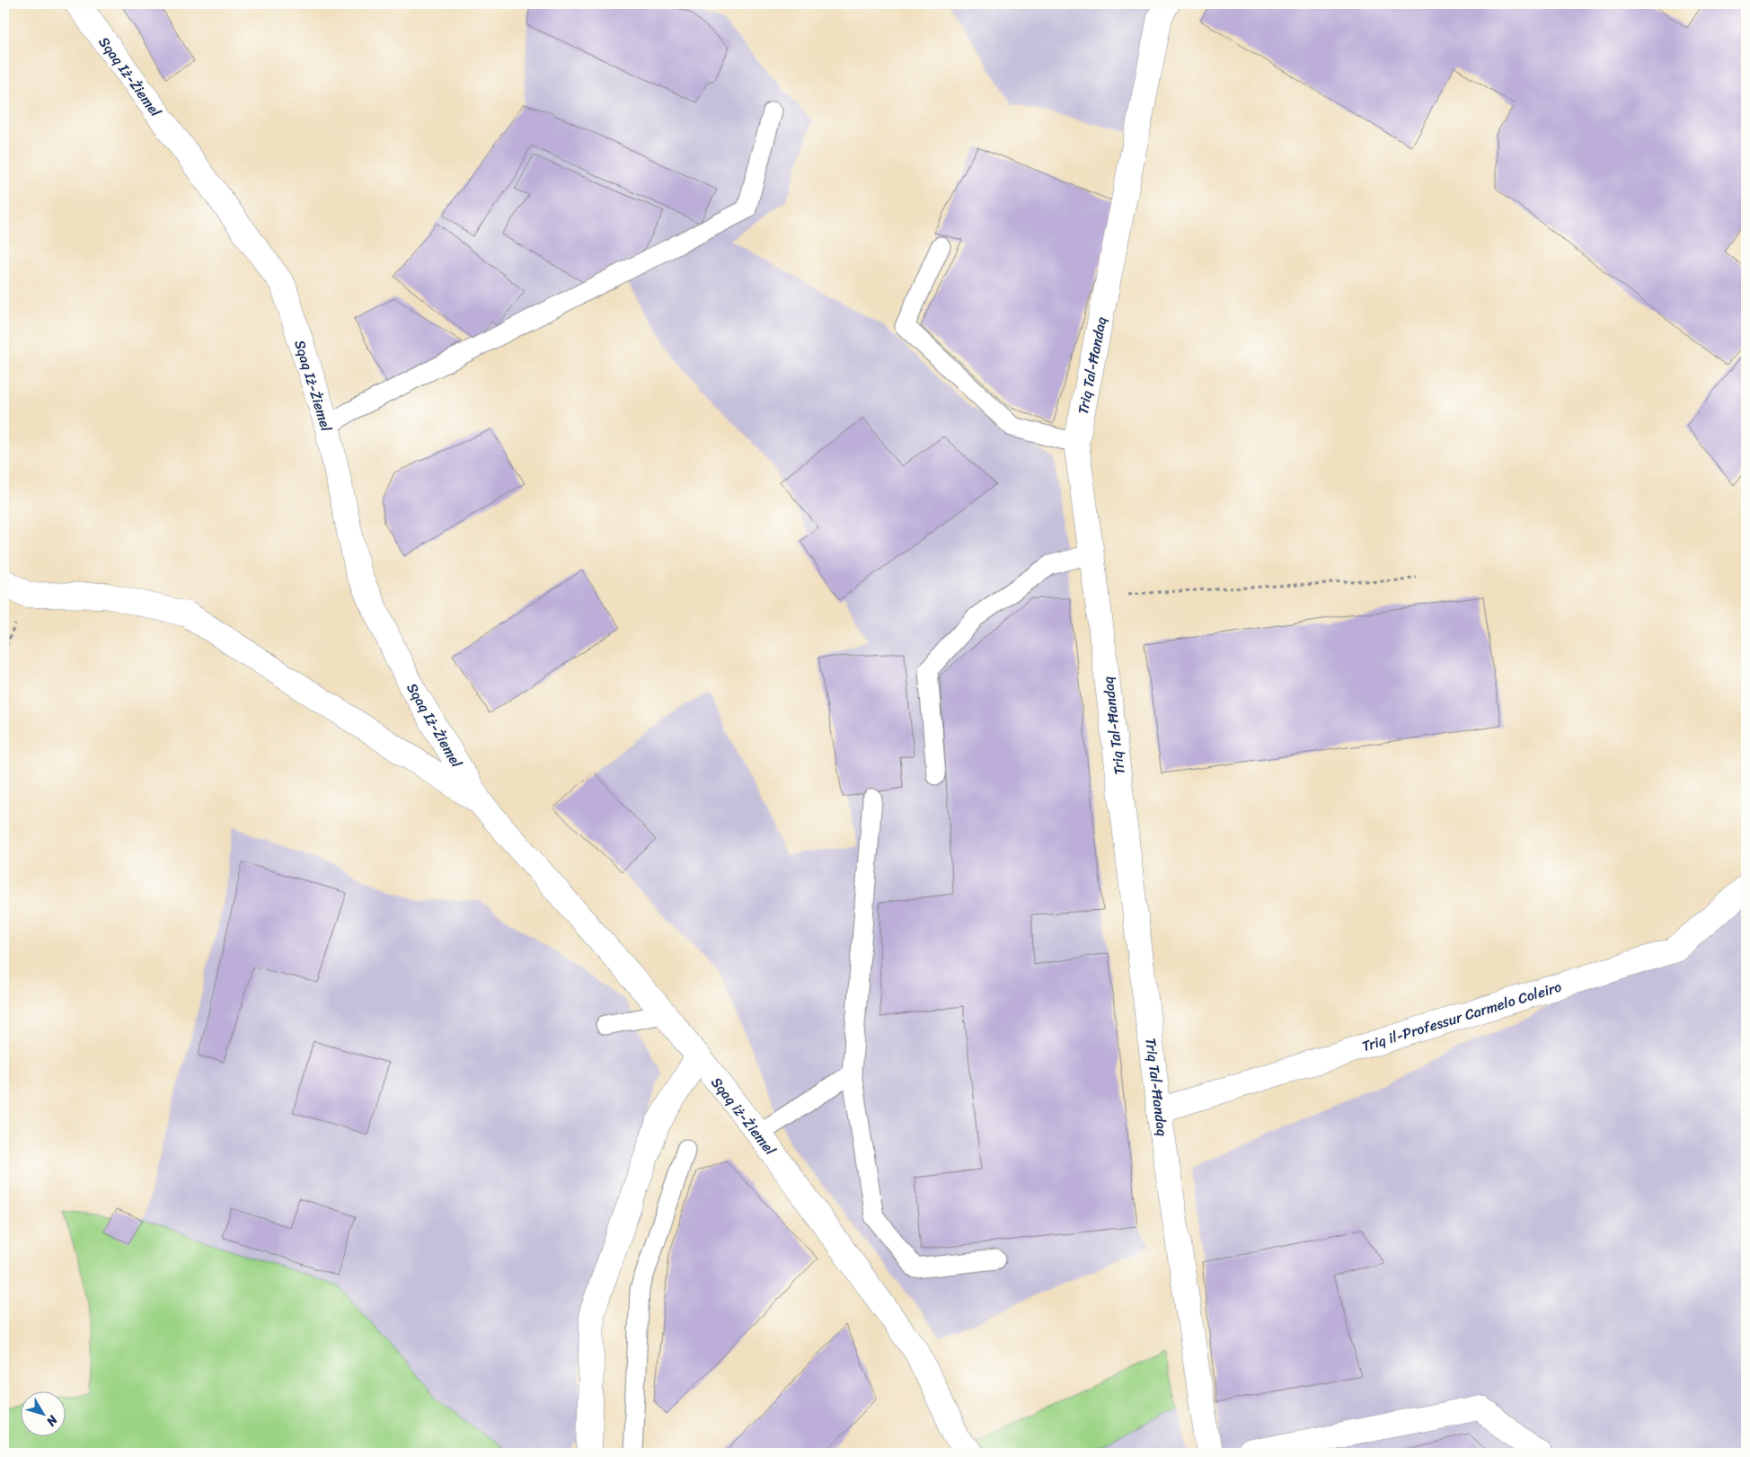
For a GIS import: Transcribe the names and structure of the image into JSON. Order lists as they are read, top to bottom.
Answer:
{
  "streets": {
    "street": [
      "Sqaq Iż-Żiemel",
      "Triq Tal-Ħandaq",
      "Triq il-Professur Carmelo Coleiro",
      "Sqaq iż-Żiemel"
    ]
  },
  "crossings": [
    ["Sqaq Iż-Żiemel", "Sqaq iż-Żiemel"],
    ["Triq Tal-Ħandaq", "Triq il-Professur Carmelo Coleiro"]
  ],
  "north": "bottom right"
}
